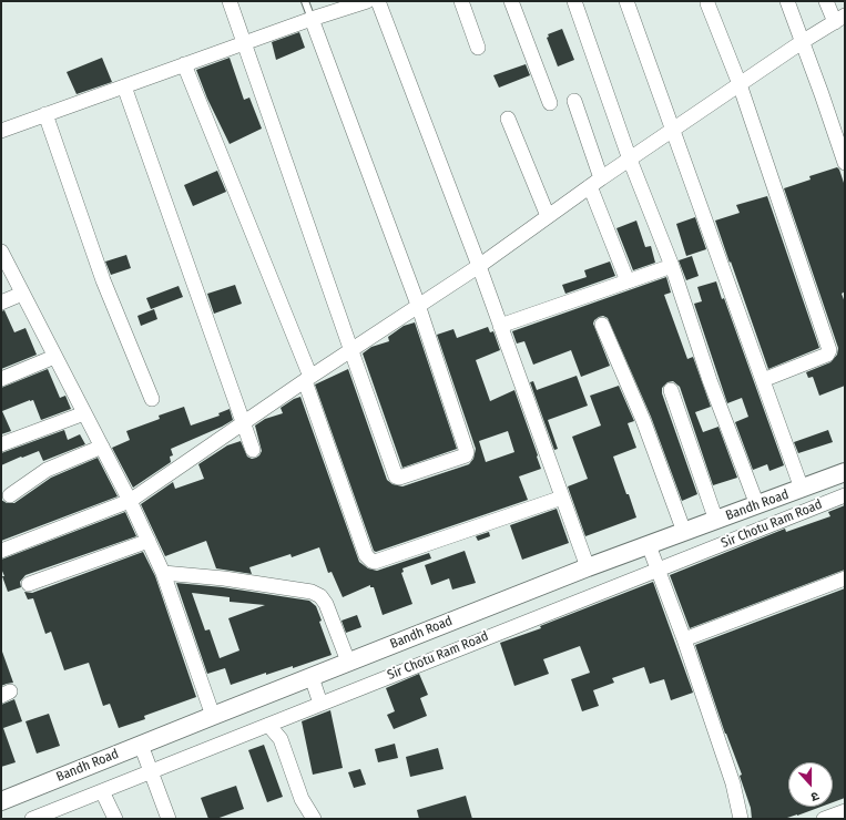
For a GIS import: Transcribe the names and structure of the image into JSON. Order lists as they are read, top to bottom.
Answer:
{
  "streets": {
    "street": ["Bandh Road", "Sir Chotu Ram Road"]
  },
  "north": "bottom"
}
